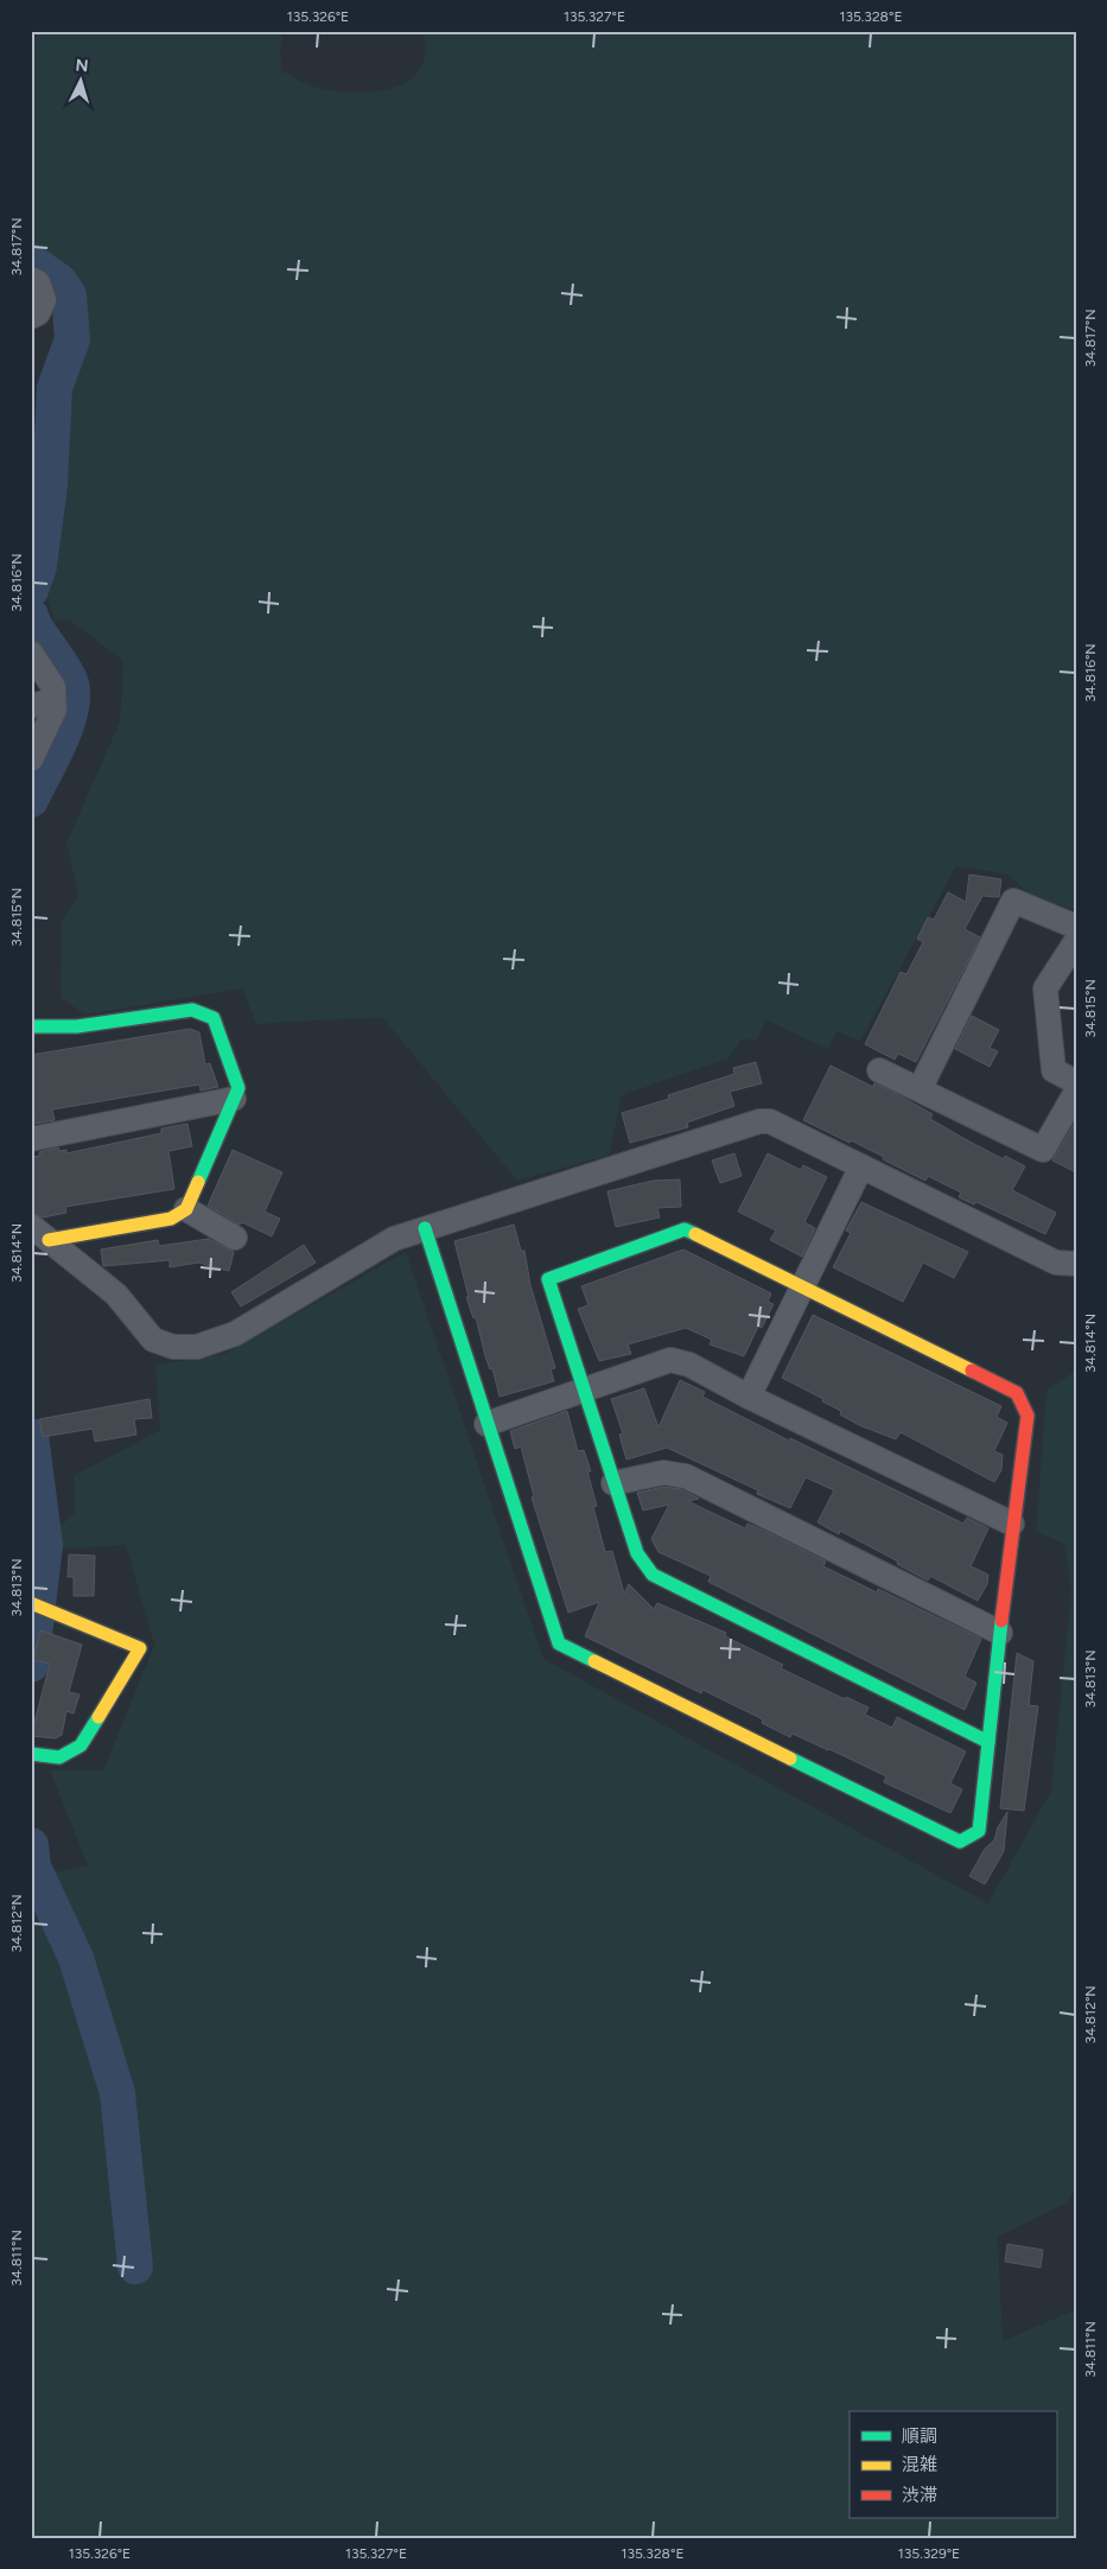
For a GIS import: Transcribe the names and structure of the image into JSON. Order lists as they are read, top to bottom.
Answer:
{
  "legend": ["順調", "混雑", "渋滞"],
  "north": "top",
  "coordinates": [
    "135.326°E",
    "135.327°E",
    "135.328°E",
    "34.817°N",
    "34.816°N",
    "34.815°N",
    "34.814°N",
    "34.813°N",
    "34.812°N",
    "34.811°N",
    "135.329°E"
  ]
}
